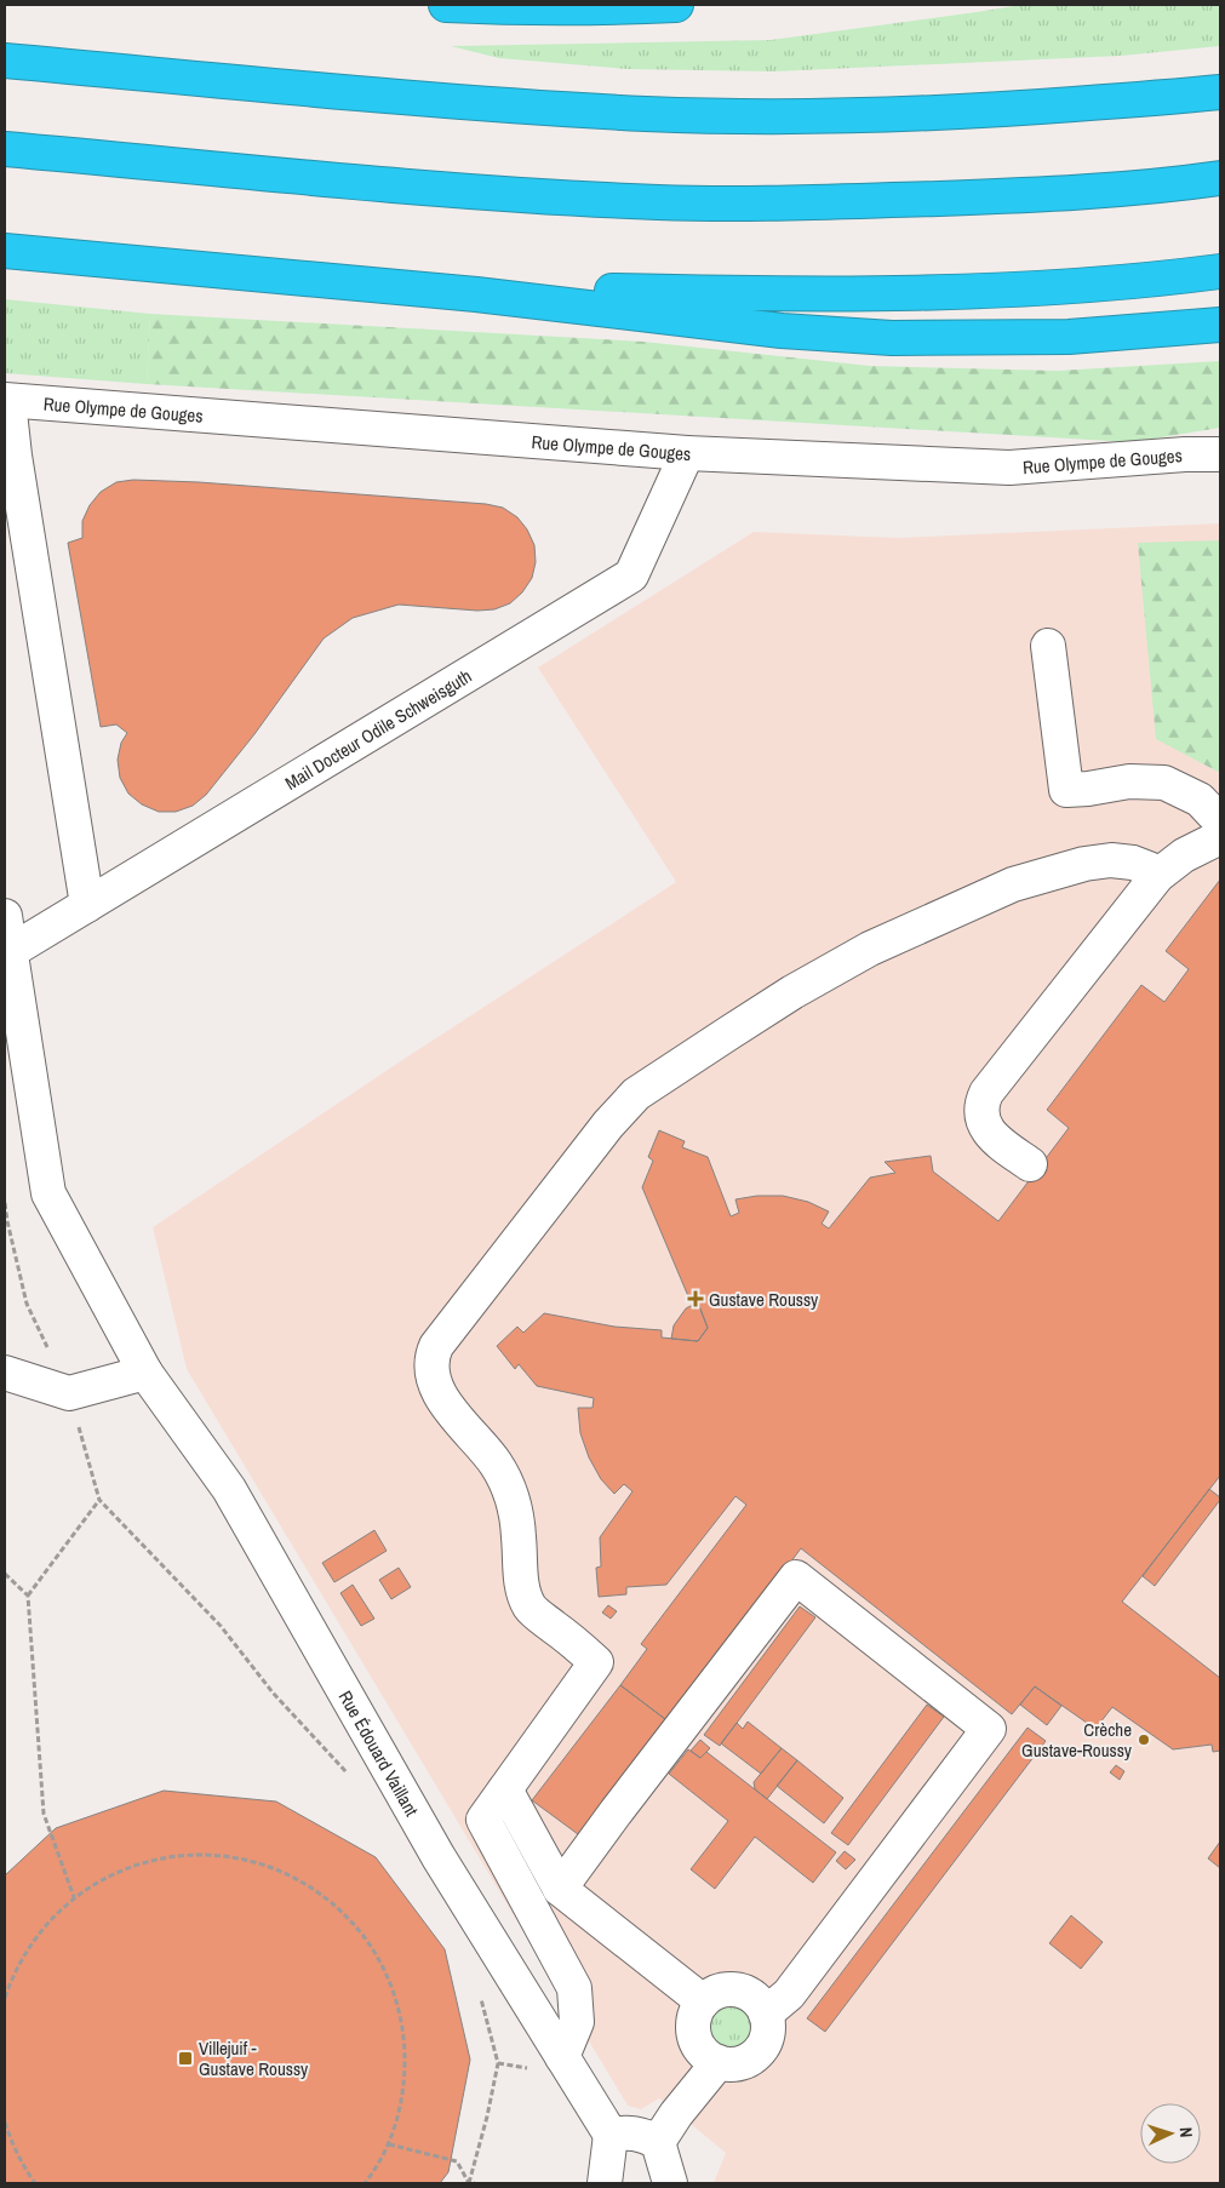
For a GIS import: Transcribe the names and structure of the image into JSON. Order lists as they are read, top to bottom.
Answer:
{
  "streets": {
    "street": ["Rue Olympe de Gouges", "Mail Docteur Odile Schweisguth", "Rue Édouard Vaillant"]
  },
  "crossings": [
    ["Rue Olympe de Gouges", "Mail Docteur Odile Schweisguth"],
    ["Mail Docteur Odile Schweisguth", "Rue Édouard Vaillant"]
  ],
  "places": {
    "health": ["Gustave Roussy"],
    "other": ["Crèche Gustave-Roussy"],
    "transit": ["Villejuif - Gustave Roussy"]
  },
  "north": "right"
}
